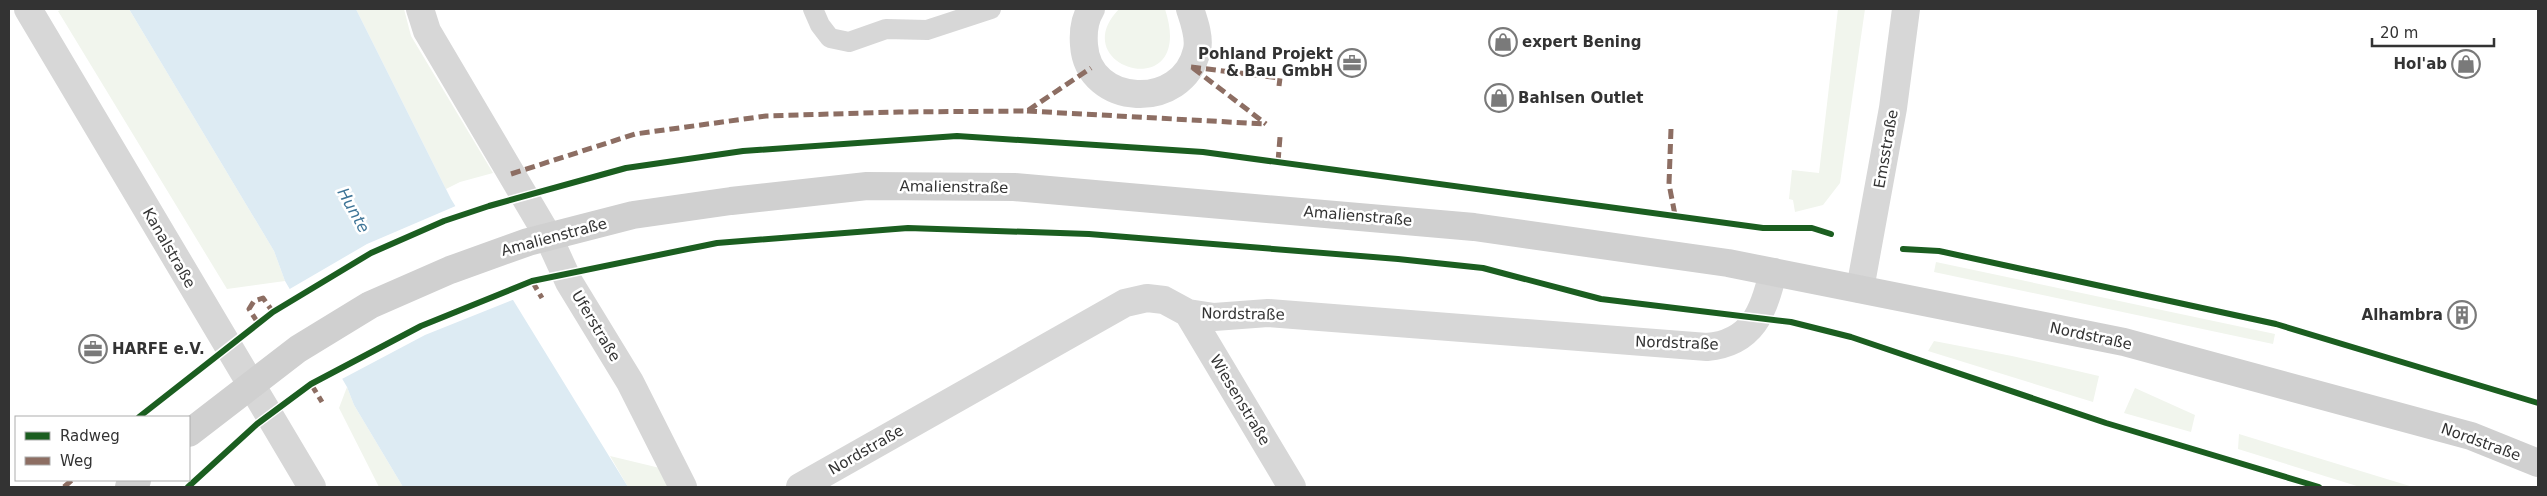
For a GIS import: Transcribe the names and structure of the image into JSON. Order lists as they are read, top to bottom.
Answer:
{
  "streets": {
    "street": [
      "Emsstraße",
      "Amalienstraße",
      "Kanalstraße",
      "Nordstraße",
      "Uferstraße",
      "Wiesenstraße"
    ]
  },
  "crossings": [
    ["Emsstraße", "Nordstraße"],
    ["Amalienstraße", "Nordstraße"],
    ["Nordstraße", "Wiesenstraße"]
  ],
  "water": ["Hunte"],
  "places": {
    "shop": ["expert Bening", "Hol'ab", "Bahlsen Outlet"],
    "office": ["Pohland Projekt & Bau GmbH", "HARFE e.V."],
    "building": ["Alhambra"]
  },
  "legend": ["Radweg", "Weg"],
  "scale_bar": "20 m"
}
